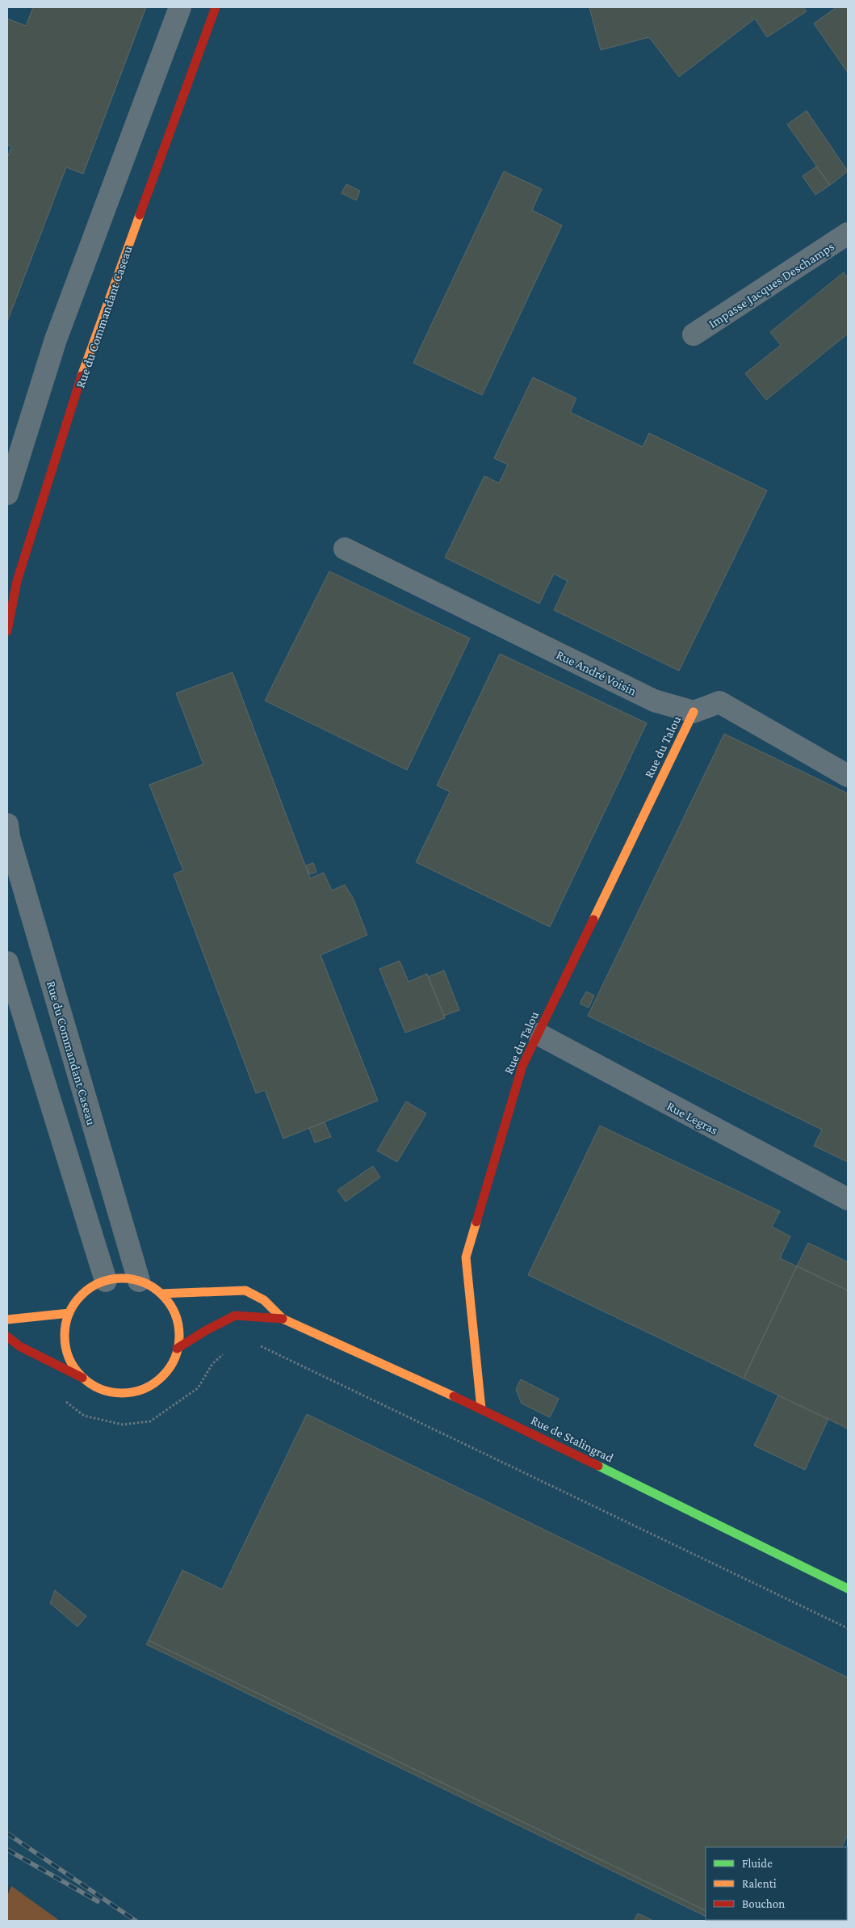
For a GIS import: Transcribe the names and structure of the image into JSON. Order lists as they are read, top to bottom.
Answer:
{
  "streets": {
    "street": [
      "Impasse Jacques Deschamps",
      "Rue du Commandant Caseau",
      "Rue André Voisin",
      "Rue du Talou",
      "Rue Legras",
      "Rue de Stalingrad"
    ]
  },
  "crossings": [
    ["Rue du Commandant Caseau", "Rue de Stalingrad"],
    ["Rue André Voisin", "Rue du Talou"],
    ["Rue du Talou", "Rue Legras"],
    ["Rue du Talou", "Rue de Stalingrad"]
  ],
  "legend": ["Fluide", "Ralenti", "Bouchon"]
}
